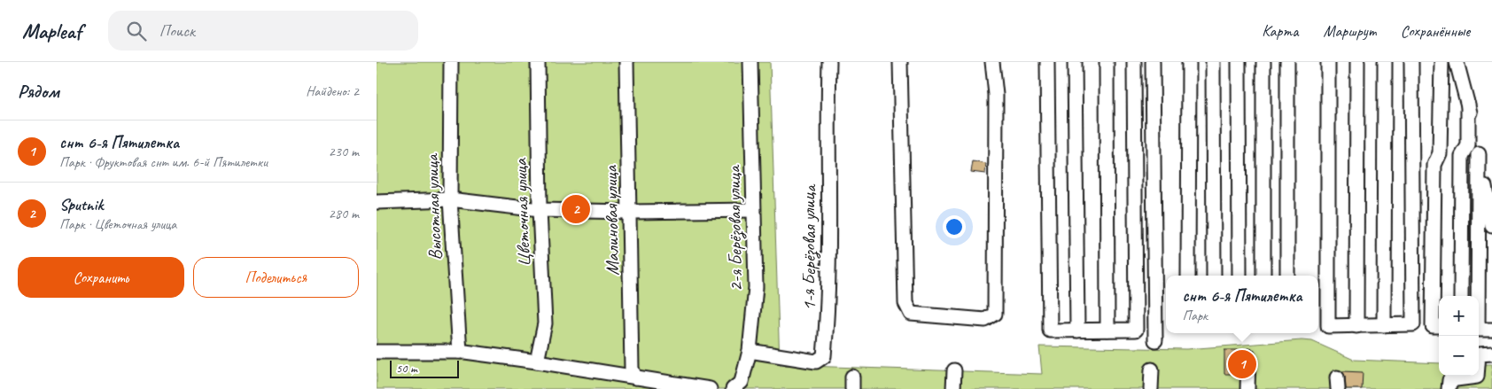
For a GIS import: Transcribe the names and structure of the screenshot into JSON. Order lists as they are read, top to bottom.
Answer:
{
  "streets": {
    "street": [
      "Высотная улица",
      "Цветочная улица",
      "Малиновая улица",
      "2-я Берёзовая улица",
      "1-я Берёзовая улица"
    ]
  },
  "crossings": [
    ["2-я Берёзовая улица", "1-я Берёзовая улица"]
  ],
  "scale_bar": "50 m",
  "page": {
    "header": "Mapleaf",
    "search": "Поиск",
    "nav": ["Карта", "Маршрут", "Сохранённые"],
    "heading": ["Рядом", "Найдено: 2"],
    "list": [
      {
        "mark": "1",
        "name": "снт 6-я Пятилетка",
        "note": "Парк · Фруктовая снт им. 6-й Пятилетки",
        "value": "230 m"
      },
      {
        "mark": "2",
        "name": "Sputnik",
        "note": "Парк · Цветочная улица",
        "value": "280 m"
      }
    ],
    "pins": ["2", "1"],
    "buttons": ["Сохранить", "Поделиться"],
    "popup": ["снт 6-я Пятилетка", "Парк"],
    "map_buttons": ["+", "−"],
    "scale": "50 m"
  }
}
